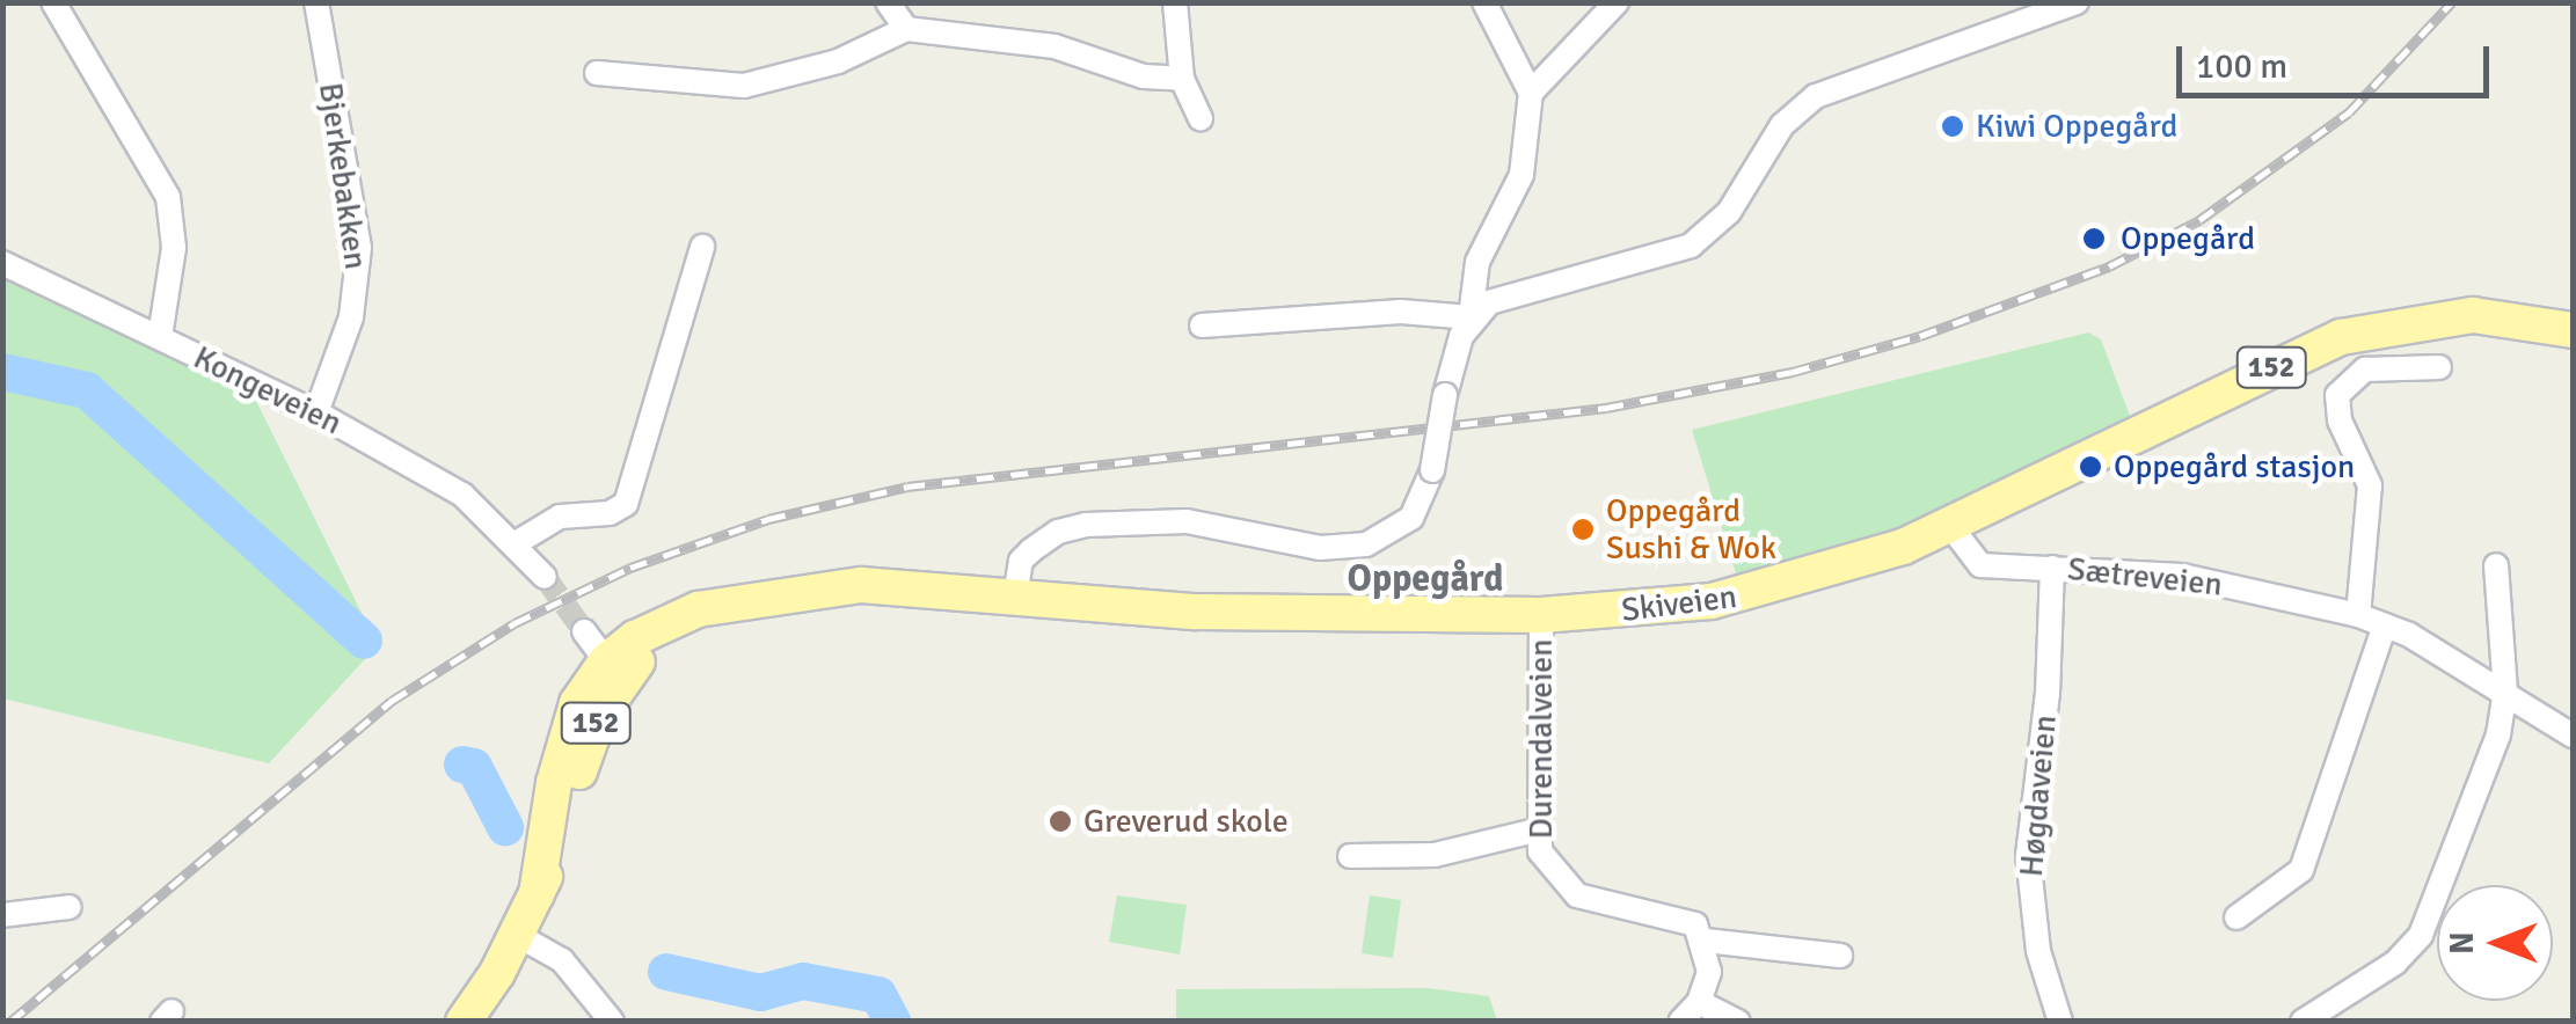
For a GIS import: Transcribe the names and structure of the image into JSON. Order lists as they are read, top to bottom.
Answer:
{
  "streets": {
    "main road": ["152", "Skiveien"],
    "street": [
      "Bjerkebakken",
      "Kongeveien",
      "Sætreveien",
      "Durendalveien",
      "Høgdaveien"
    ]
  },
  "crossings": [
    ["Bjerkebakken", "Kongeveien"],
    ["Sætreveien", "Skiveien"],
    ["Sætreveien", "Høgdaveien"],
    ["Skiveien", "Durendalveien"]
  ],
  "districts": ["Oppegård"],
  "places": [
    "Kiwi Oppegård",
    "Oppegård",
    "Oppegård stasjon",
    "Oppegård Sushi & Wok",
    "Greverud skole"
  ],
  "scale_bar": "100 m",
  "north": "left"
}
